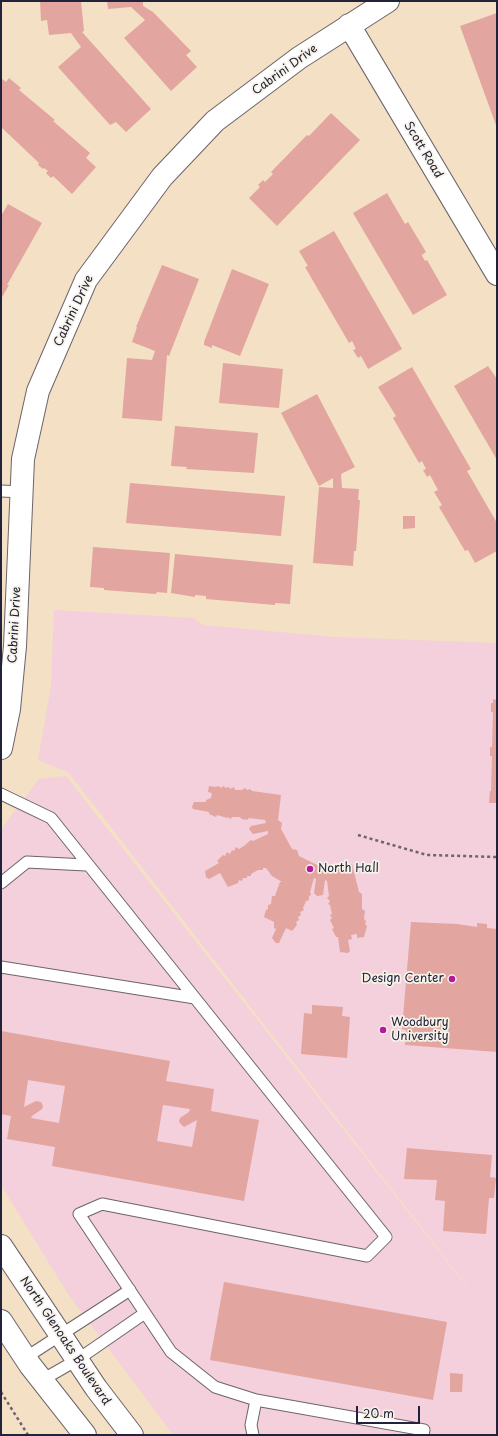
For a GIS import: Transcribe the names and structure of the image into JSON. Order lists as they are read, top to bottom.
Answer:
{
  "streets": {
    "street": ["Cabrini Drive", "Scott Road", "North Glenoaks Boulevard"]
  },
  "crossings": [
    ["Cabrini Drive", "Scott Road"]
  ],
  "places": ["North Hall", "Design Center", "Woodbury University"],
  "scale_bar": "20 m"
}
